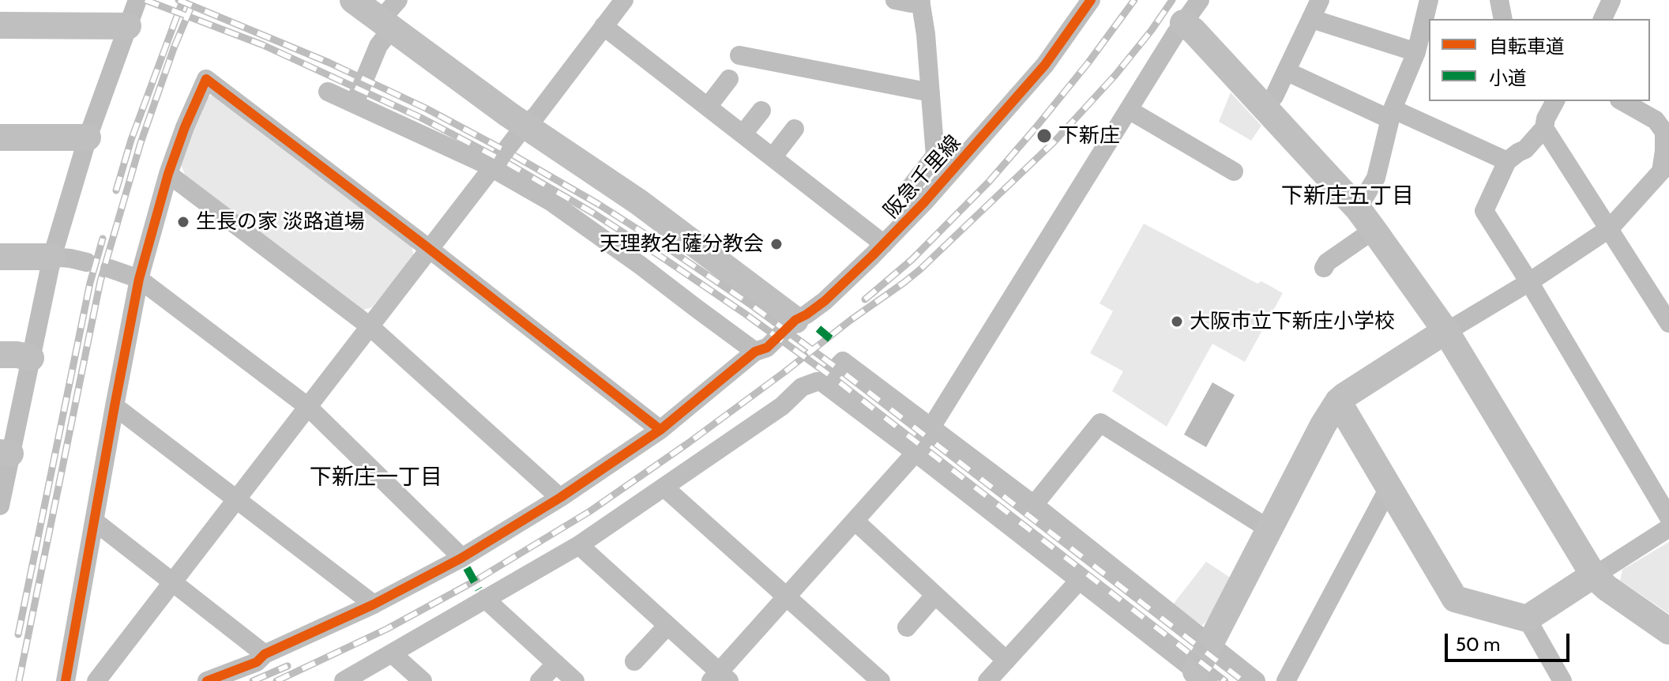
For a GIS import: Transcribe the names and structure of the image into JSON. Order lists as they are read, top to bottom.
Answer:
{
  "streets": {
    "street": ["阪急千里線"]
  },
  "districts": ["下新庄五丁目", "下新庄一丁目"],
  "places": [
    "下新庄",
    "生長の家 淡路道場",
    "天理教名薩分教会",
    "大阪市立下新庄小学校"
  ],
  "legend": ["自転車道", "小道"],
  "scale_bar": "50 m"
}
